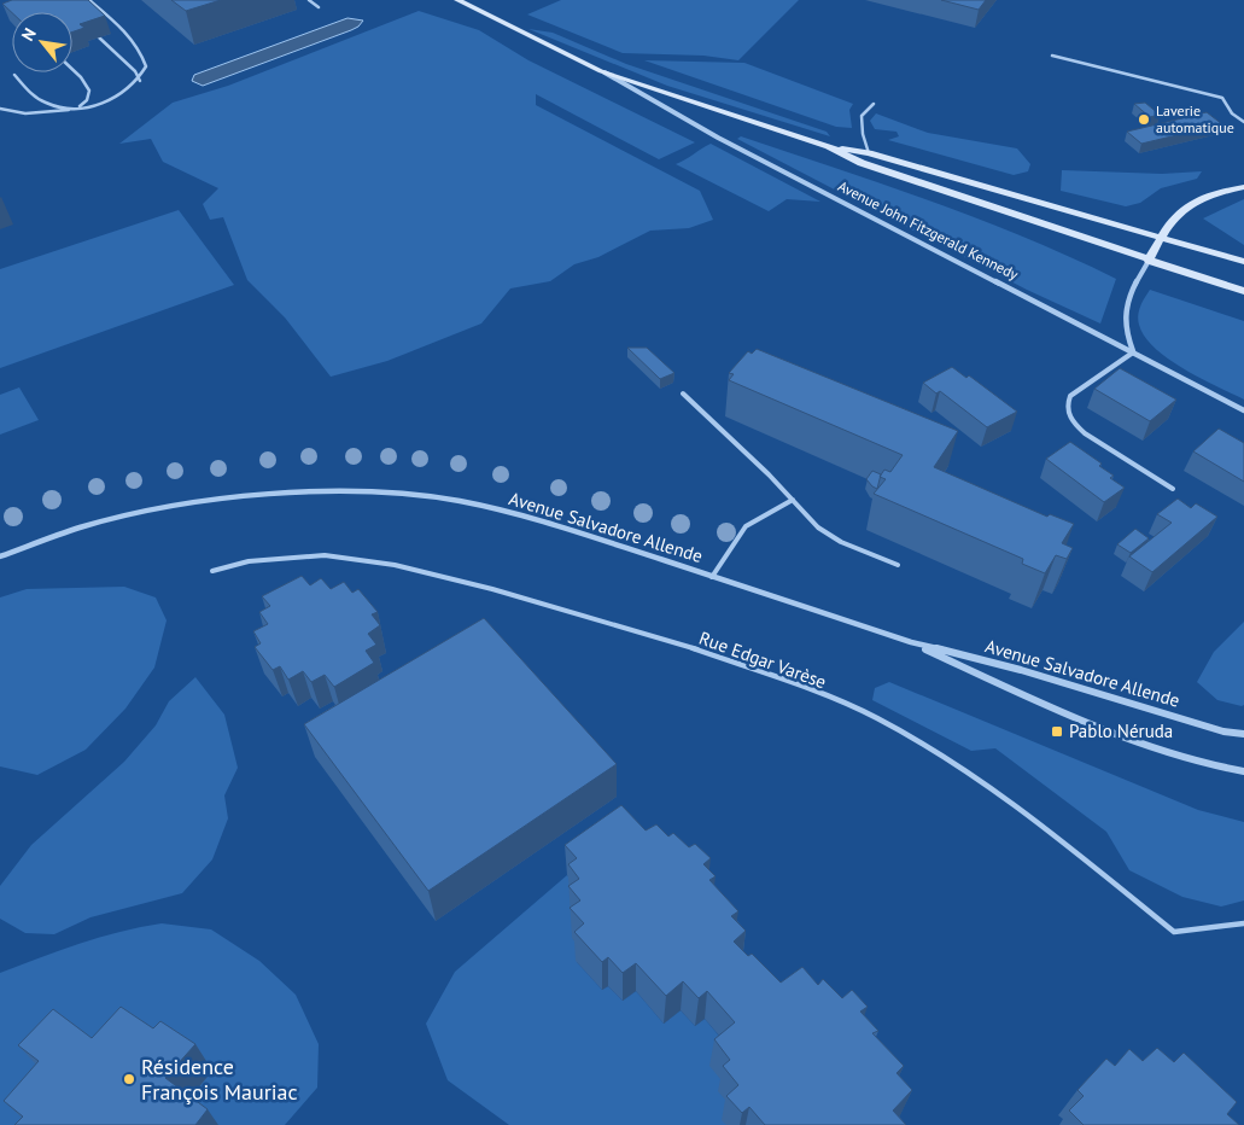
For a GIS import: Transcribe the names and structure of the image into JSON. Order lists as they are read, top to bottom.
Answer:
{
  "streets": {
    "main road": ["Avenue John Fitzgerald Kennedy"],
    "street": ["Avenue Salvadore Allende"],
    "lane": ["Rue Edgar Varèse"]
  },
  "places": {
    "other": ["Laverie automatique", "Résidence François Mauriac"],
    "transit": ["Pablo Néruda"]
  },
  "north": "top left"
}
